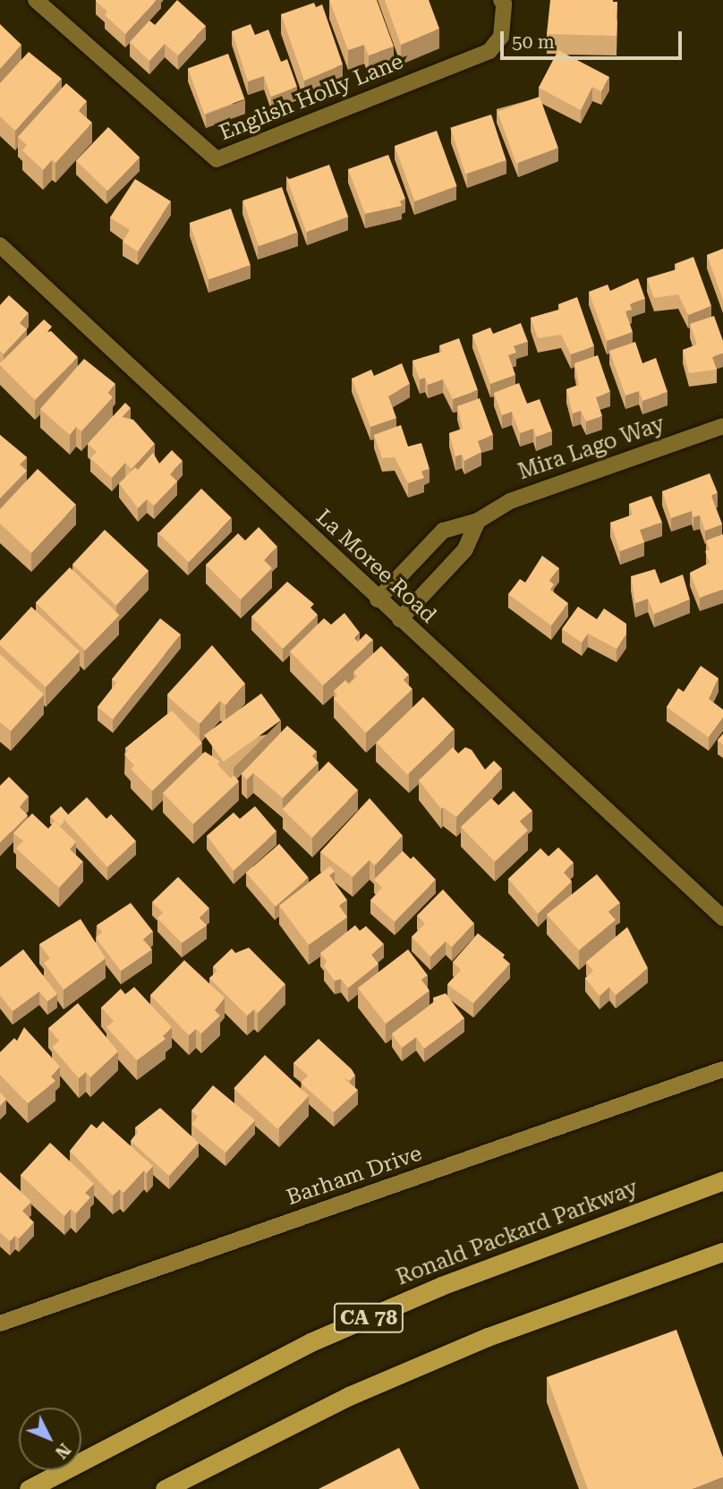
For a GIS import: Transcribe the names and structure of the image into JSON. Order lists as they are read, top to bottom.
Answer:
{
  "streets": {
    "highway": ["Ronald Packard Parkway", "CA 78"],
    "main road": ["Barham Drive"],
    "street": ["English Holly Lane", "Mira Lago Way", "La Moree Road"]
  },
  "crossings": [
    ["Mira Lago Way", "La Moree Road"]
  ],
  "scale_bar": "50 m",
  "north": "bottom right"
}
